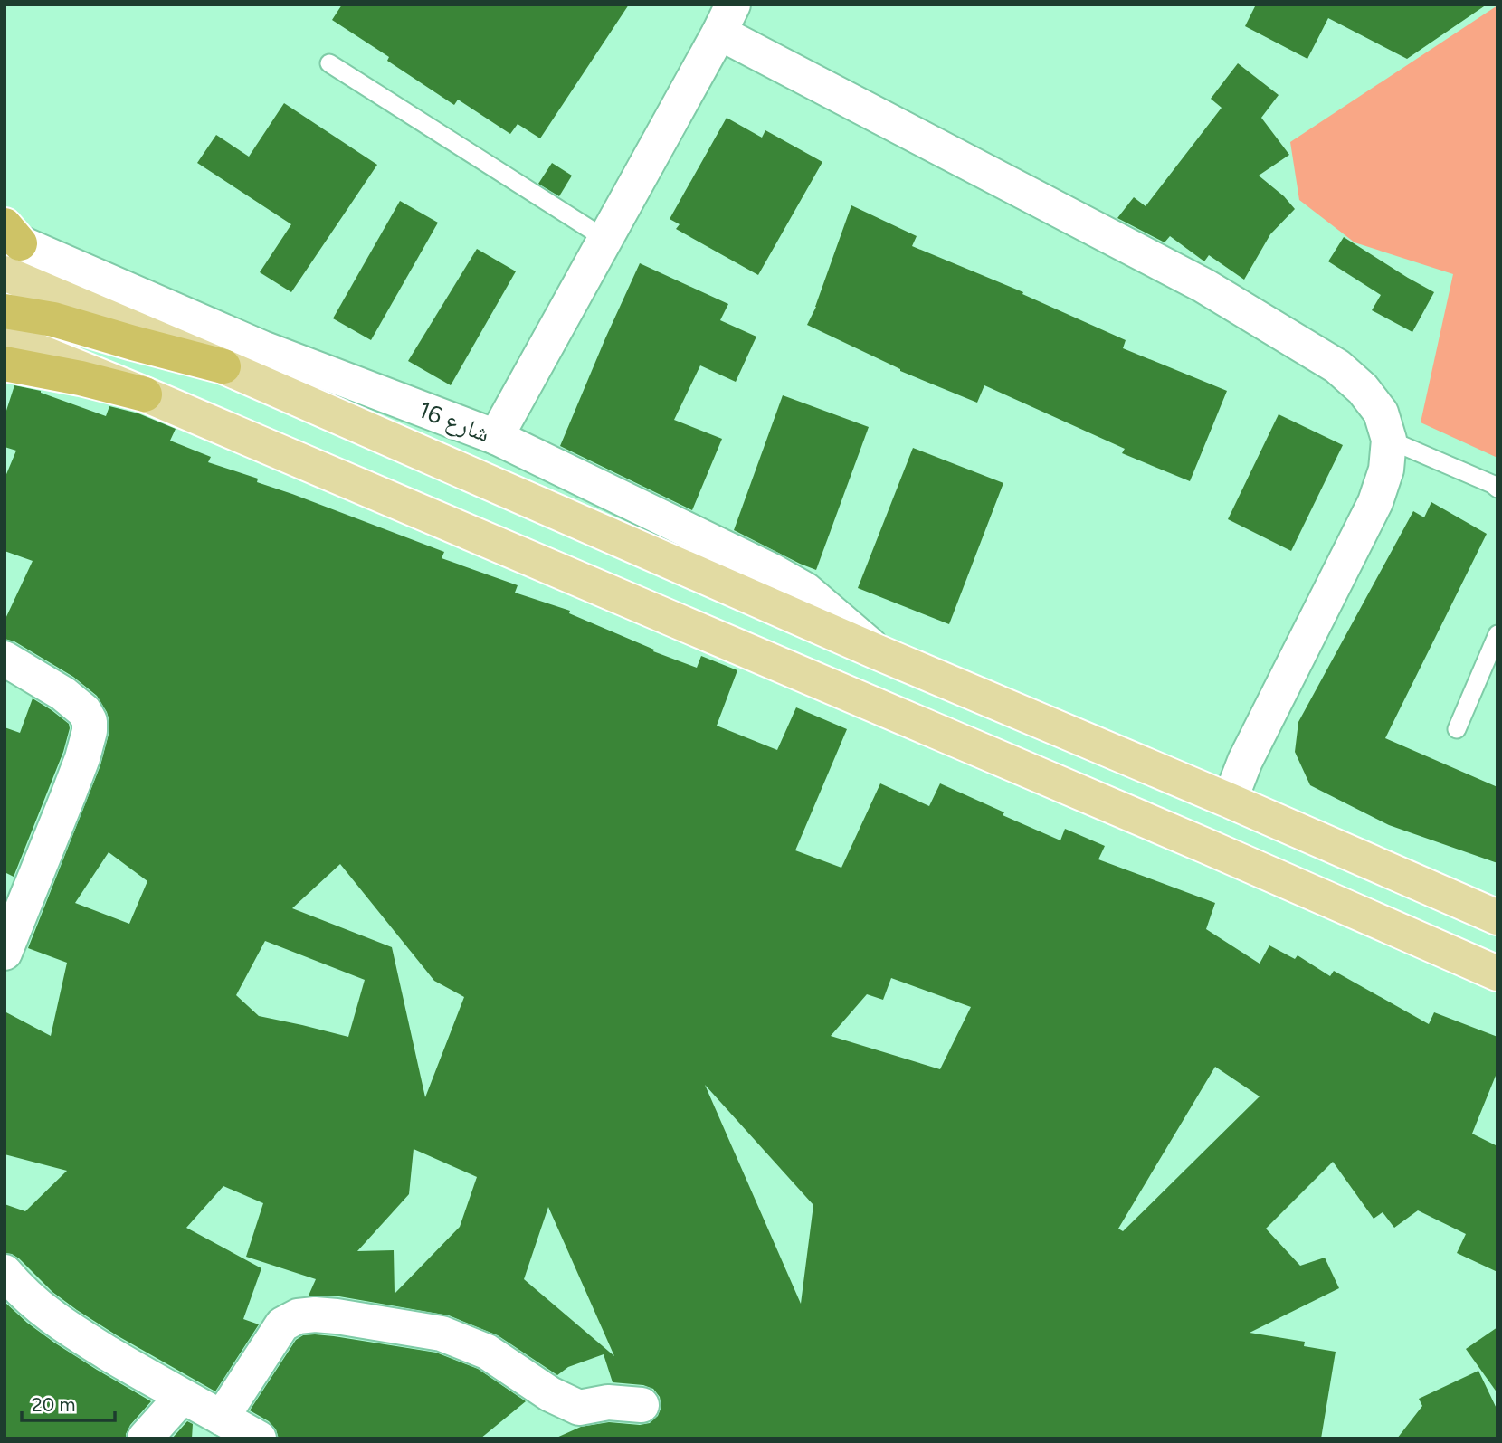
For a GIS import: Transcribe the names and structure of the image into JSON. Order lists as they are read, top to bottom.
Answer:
{
  "streets": {
    "main road": ["شارع 16"]
  },
  "scale_bar": "20 m"
}
